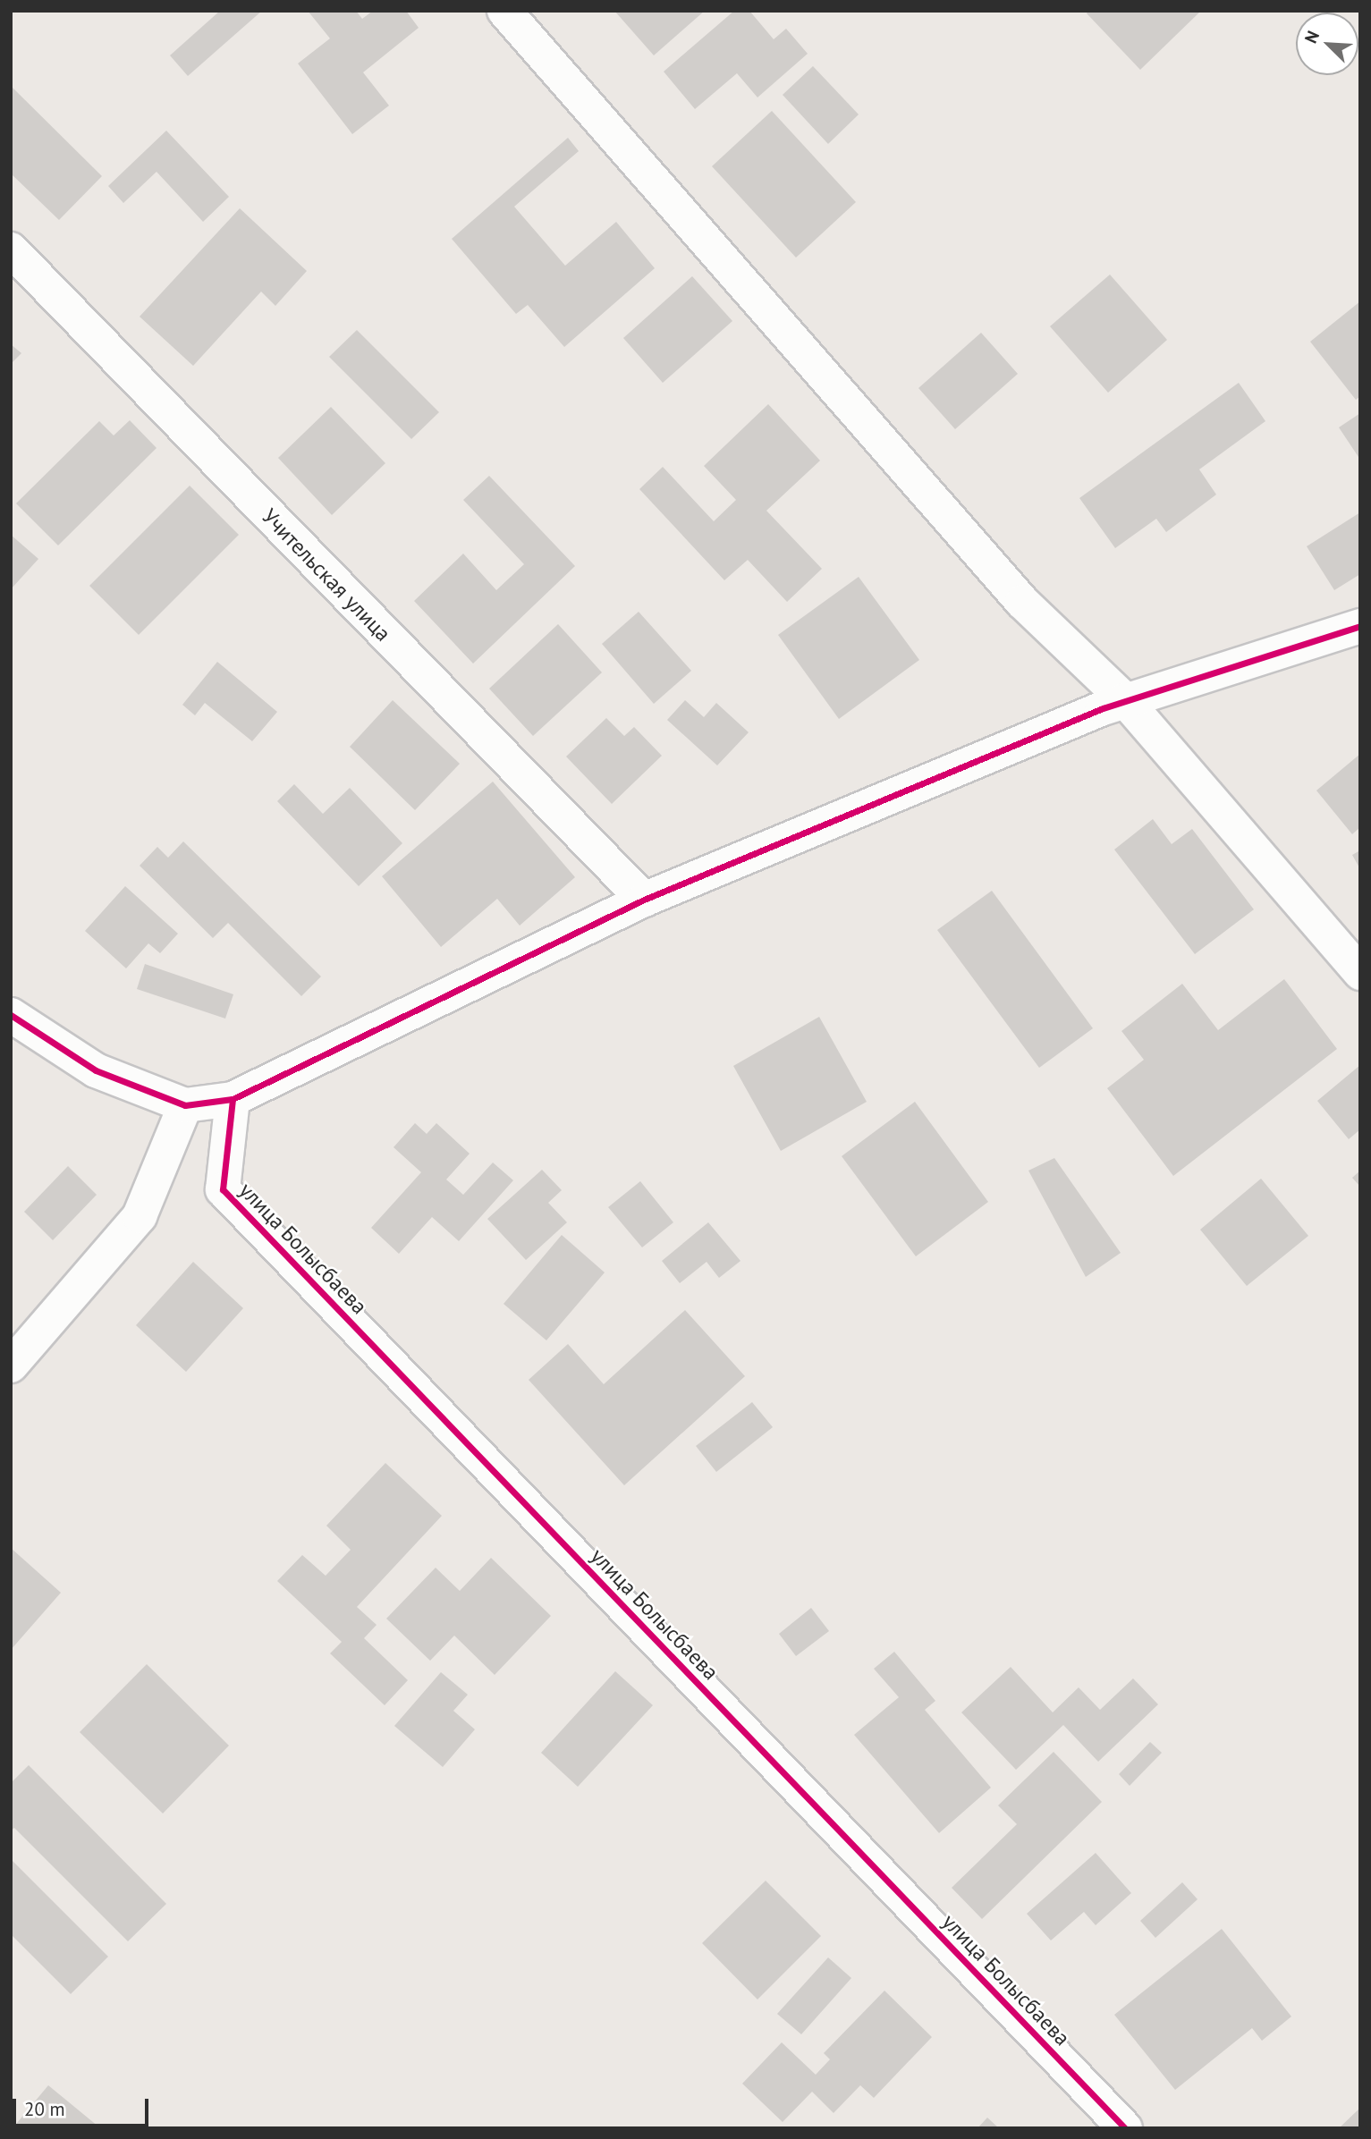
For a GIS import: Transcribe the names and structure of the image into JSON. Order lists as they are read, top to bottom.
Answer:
{
  "streets": {
    "street": ["Учительская улица", "улица Болысбаева"]
  },
  "scale_bar": "20 m",
  "north": "top left"
}
